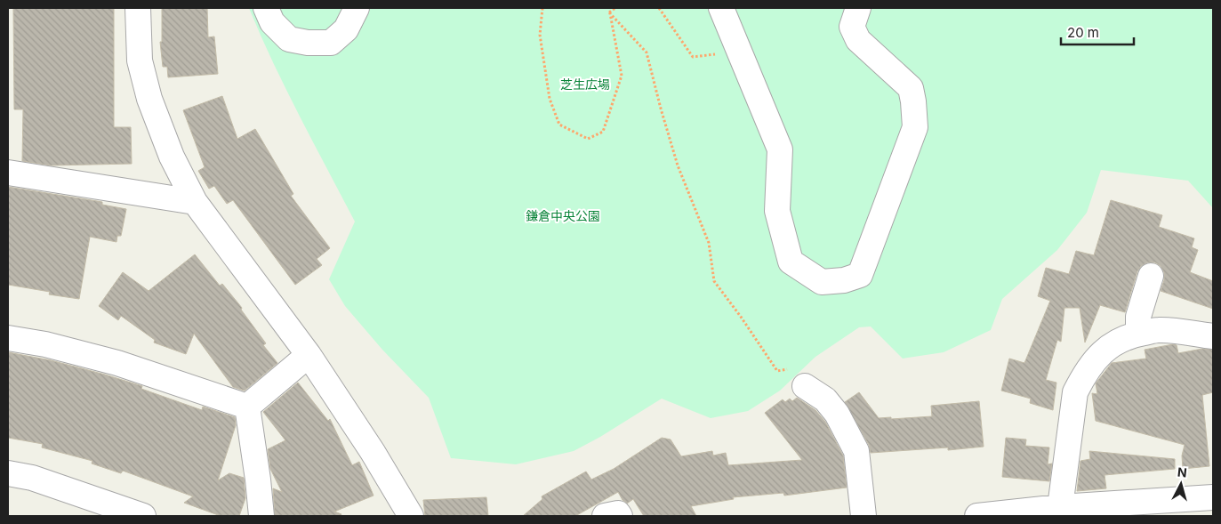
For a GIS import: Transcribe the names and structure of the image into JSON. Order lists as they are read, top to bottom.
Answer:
{
  "parks": ["芝生広場", "鎌倉中央公園"],
  "scale_bar": "20 m",
  "north": "top"
}
